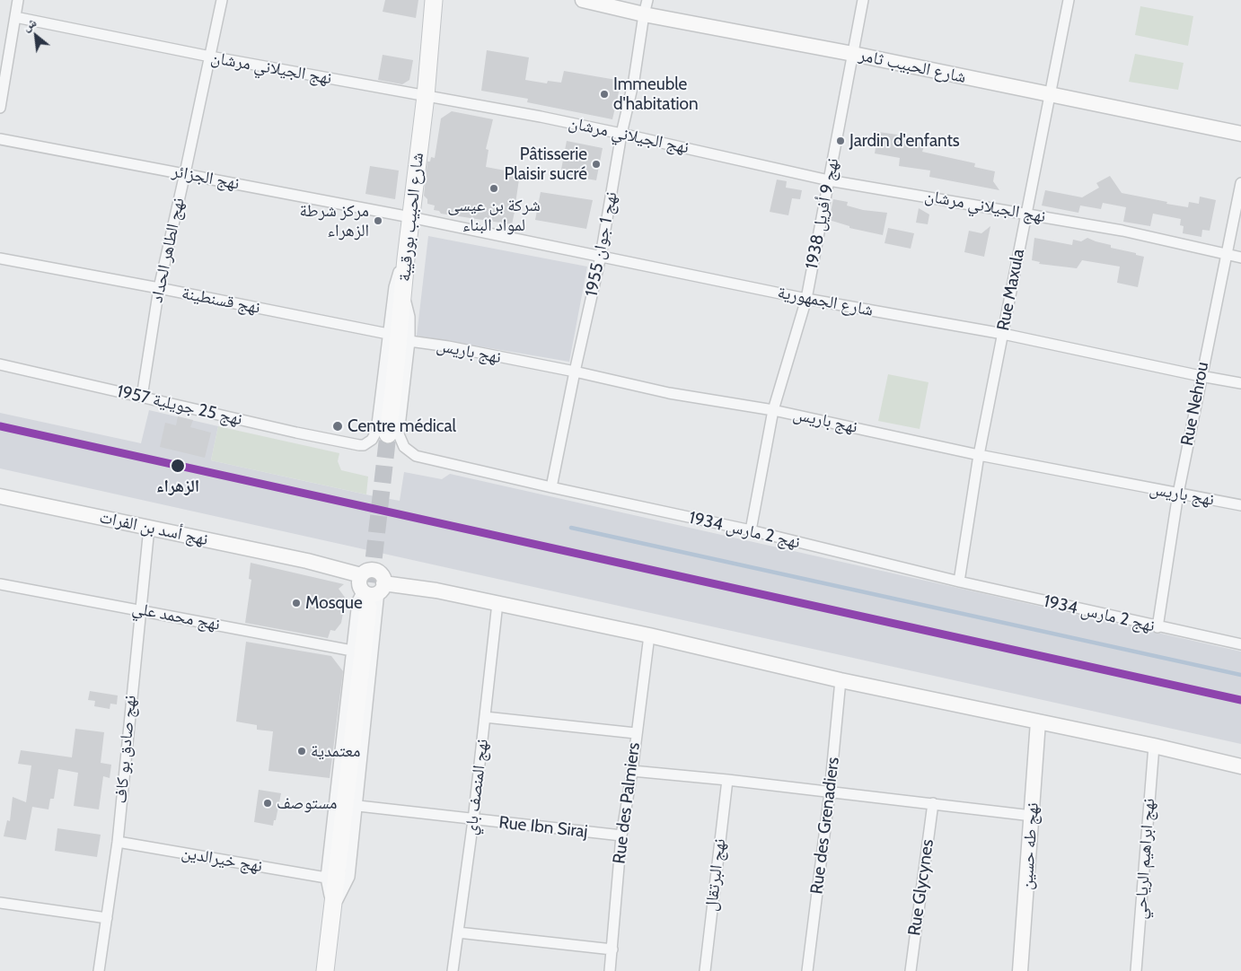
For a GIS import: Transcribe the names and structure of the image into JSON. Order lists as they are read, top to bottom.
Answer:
{
  "streets": {
    "main road": ["شارع الحبيب بورقيبة"],
    "street": [
      "شارع الحبيب ثامر",
      "نهج الجيلاني مرشان",
      "نهج الجزائر",
      "نهج 9 أفريل 1938",
      "نهج 1 جوان 1955",
      "نهج الطاهر الحداد",
      "Rue Maxula",
      "نهج قسنطينة",
      "شارع الجمهورية",
      "نهج باريس",
      "Rue Nehrou",
      "نهج 25 جويلية 1957",
      "نهج أسد بن الفرات",
      "نهج 2 مارس 1934",
      "نهج محمد علي",
      "نهج صادق بو كاف",
      "نهج المنصف باي",
      "Rue des Palmiers",
      "Rue des Grenadiers",
      "Rue Ibn Siraj",
      "نهج طه حسين",
      "نهج ابراهيم الرياحي",
      "نهج خيرالدين",
      "نهج البرتقال",
      "Rue Glycynes"
    ]
  },
  "crossings": [
    ["شارع الحبيب ثامر", "نهج 9 أفريل 1938"],
    ["شارع الحبيب ثامر", "نهج 1 جوان 1955"],
    ["شارع الحبيب ثامر", "Rue Maxula"],
    ["نهج الجيلاني مرشان", "نهج 9 أفريل 1938"],
    ["نهج الجيلاني مرشان", "شارع الحبيب بورقيبة"],
    ["نهج الجيلاني مرشان", "نهج 1 جوان 1955"],
    ["نهج الجيلاني مرشان", "نهج الطاهر الحداد"],
    ["نهج الجيلاني مرشان", "Rue Maxula"],
    ["نهج الجيلاني مرشان", "Rue Nehrou"],
    ["نهج الجزائر", "شارع الحبيب بورقيبة"],
    ["نهج الجزائر", "نهج الطاهر الحداد"],
    ["نهج الجزائر", "شارع الجمهورية"],
    ["نهج 9 أفريل 1938", "شارع الجمهورية"],
    ["نهج 9 أفريل 1938", "نهج باريس"],
    ["نهج 9 أفريل 1938", "نهج 2 مارس 1934"],
    ["شارع الحبيب بورقيبة", "شارع الجمهورية"],
    ["شارع الحبيب بورقيبة", "نهج 25 جويلية 1957"],
    ["شارع الحبيب بورقيبة", "نهج 2 مارس 1934"],
    ["نهج 1 جوان 1955", "شارع الجمهورية"],
    ["نهج 1 جوان 1955", "نهج باريس"],
    ["نهج 1 جوان 1955", "نهج 2 مارس 1934"],
    ["نهج الطاهر الحداد", "نهج قسنطينة"],
    ["نهج الطاهر الحداد", "نهج 25 جويلية 1957"],
    ["Rue Maxula", "شارع الجمهورية"],
    ["Rue Maxula", "نهج باريس"],
    ["Rue Maxula", "نهج 2 مارس 1934"],
    ["شارع الجمهورية", "Rue Nehrou"],
    ["نهج باريس", "Rue Nehrou"],
    ["نهج باريس", "نهج 2 مارس 1934"],
    ["Rue Nehrou", "نهج 2 مارس 1934"],
    ["نهج أسد بن الفرات", "نهج صادق بو كاف"],
    ["نهج محمد علي", "نهج صادق بو كاف"],
    ["نهج صادق بو كاف", "نهج خيرالدين"],
    ["نهج المنصف باي", "Rue Ibn Siraj"],
    ["Rue des Palmiers", "Rue Ibn Siraj"]
  ],
  "places": [
    "Immeuble d'habitation",
    "Jardin d'enfants",
    "Pâtisserie Plaisir sucré",
    "شركة بن عيسى لمواد البناء",
    "مركز شرطة الزهراء",
    "Centre médical",
    "الزهراء",
    "Mosque",
    "معتمدية",
    "مستوصف"
  ],
  "north": "top left"
}
